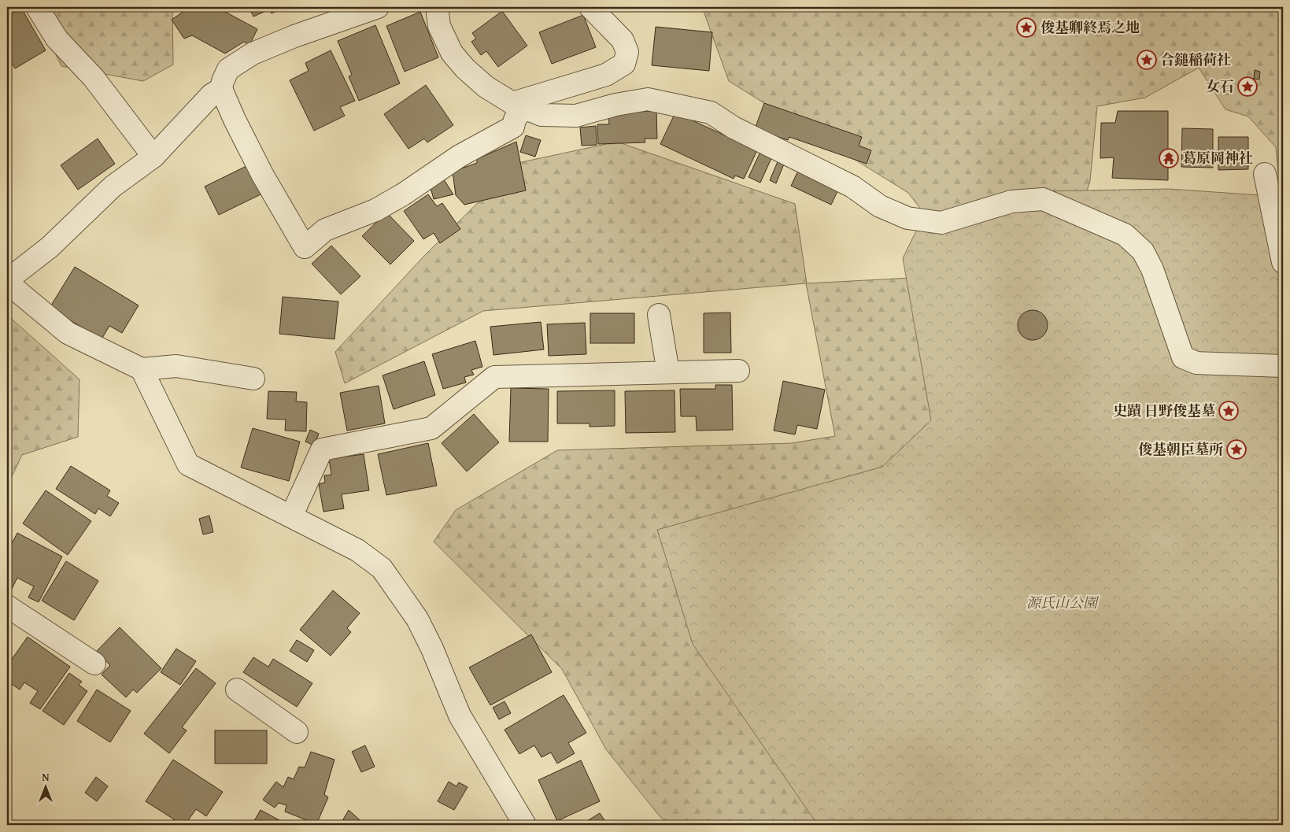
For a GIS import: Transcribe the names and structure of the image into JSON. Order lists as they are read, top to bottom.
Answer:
{
  "parks": ["源氏山公園"],
  "places": {
    "place": [
      "俊基卿終焉之地",
      "合鎚稲荷社",
      "女石",
      "史蹟 日野俊基墓",
      "俊基朝臣墓所"
    ],
    "temple": ["葛原岡神社"]
  },
  "north": "top"
}
